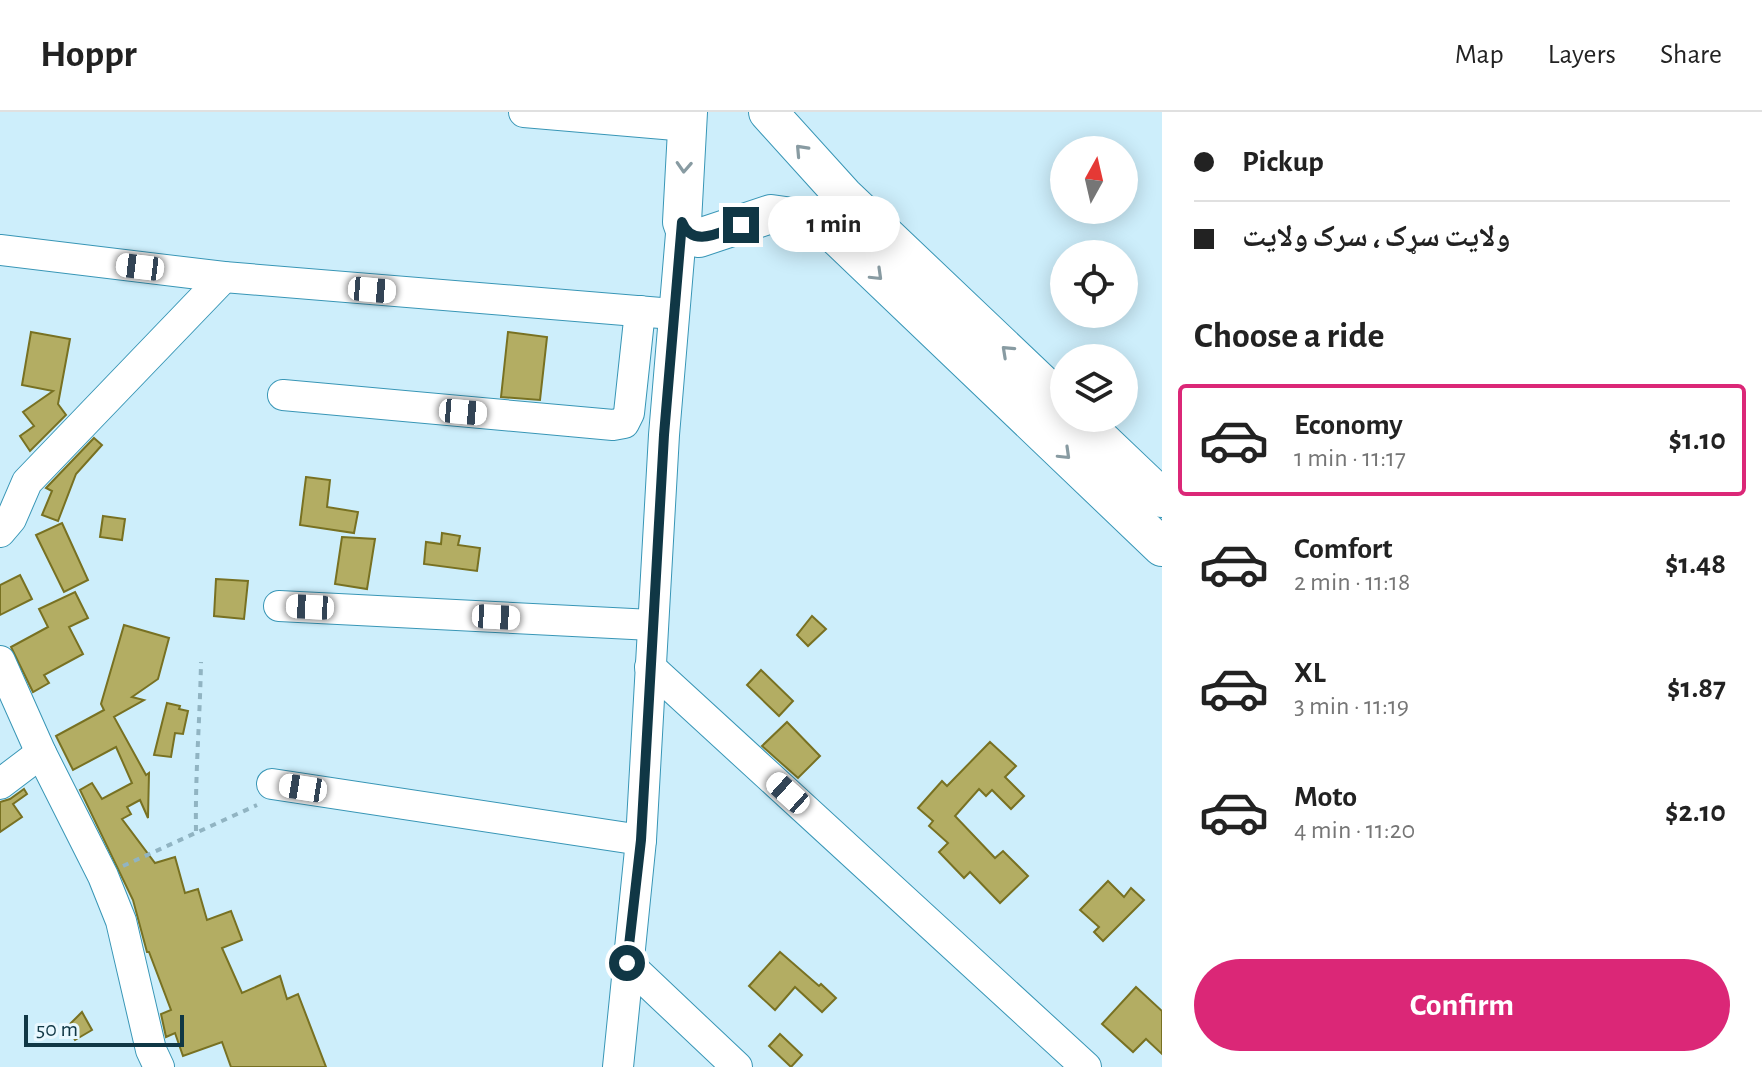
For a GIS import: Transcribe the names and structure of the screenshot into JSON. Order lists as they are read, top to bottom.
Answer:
{
  "scale_bar": "50 m",
  "north": "top",
  "page": {
    "header": "Hoppr",
    "nav": ["Map", "Layers", "Share"],
    "banner": ["Pickup", "ولایت سړک ، سرک ولایت"],
    "bubble": "1 min",
    "heading": "Choose a ride",
    "list": [
      {
        "name": "Economy",
        "note": "1 min · 11:17",
        "value": "$1.10"
      },
      {
        "name": "Comfort",
        "note": "2 min · 11:18",
        "value": "$1.48"
      },
      {
        "name": "XL",
        "note": "3 min · 11:19",
        "value": "$1.87"
      },
      {
        "name": "Moto",
        "note": "4 min · 11:20",
        "value": "$2.10"
      }
    ],
    "buttons": "Confirm",
    "scale": "50 m"
  }
}
